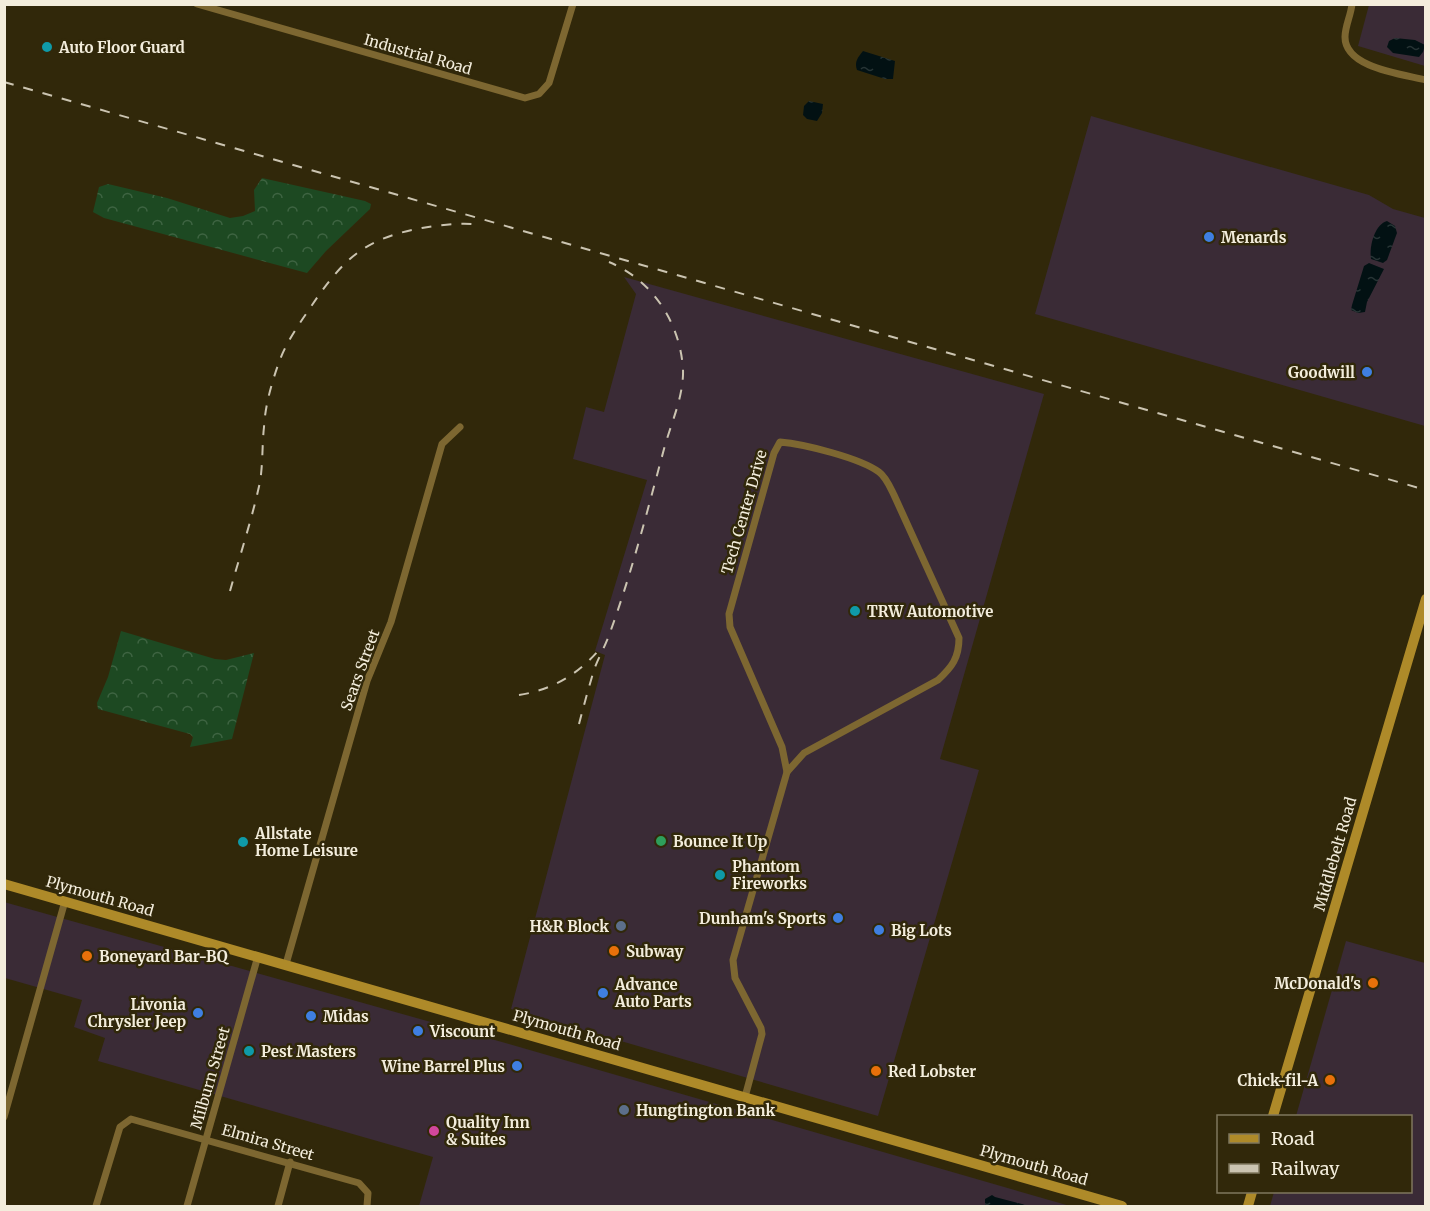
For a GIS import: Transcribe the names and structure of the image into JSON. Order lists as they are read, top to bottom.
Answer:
{
  "streets": {
    "main road": ["Middlebelt Road", "Plymouth Road"],
    "street": [
      "Industrial Road",
      "Tech Center Drive",
      "Sears Street",
      "Milburn Street",
      "Elmira Street"
    ]
  },
  "crossings": [
    ["Tech Center Drive", "Plymouth Road"],
    ["Sears Street", "Plymouth Road"],
    ["Plymouth Road", "Milburn Street"],
    ["Milburn Street", "Elmira Street"]
  ],
  "places": [
    "Auto Floor Guard",
    "Menards",
    "Goodwill",
    "TRW Automotive",
    "Bounce It Up",
    "Allstate Home Leisure",
    "Phantom Fireworks",
    "Dunham's Sports",
    "H&R Block",
    "Big Lots",
    "Subway",
    "Boneyard Bar-BQ",
    "McDonald's",
    "Advance Auto Parts",
    "Livonia Chrysler Jeep",
    "Midas",
    "Viscount",
    "Pest Masters",
    "Wine Barrel Plus",
    "Red Lobster",
    "Chick-fil-A",
    "Hungtington Bank",
    "Quality Inn & Suites"
  ],
  "legend": ["Road", "Railway"]
}
